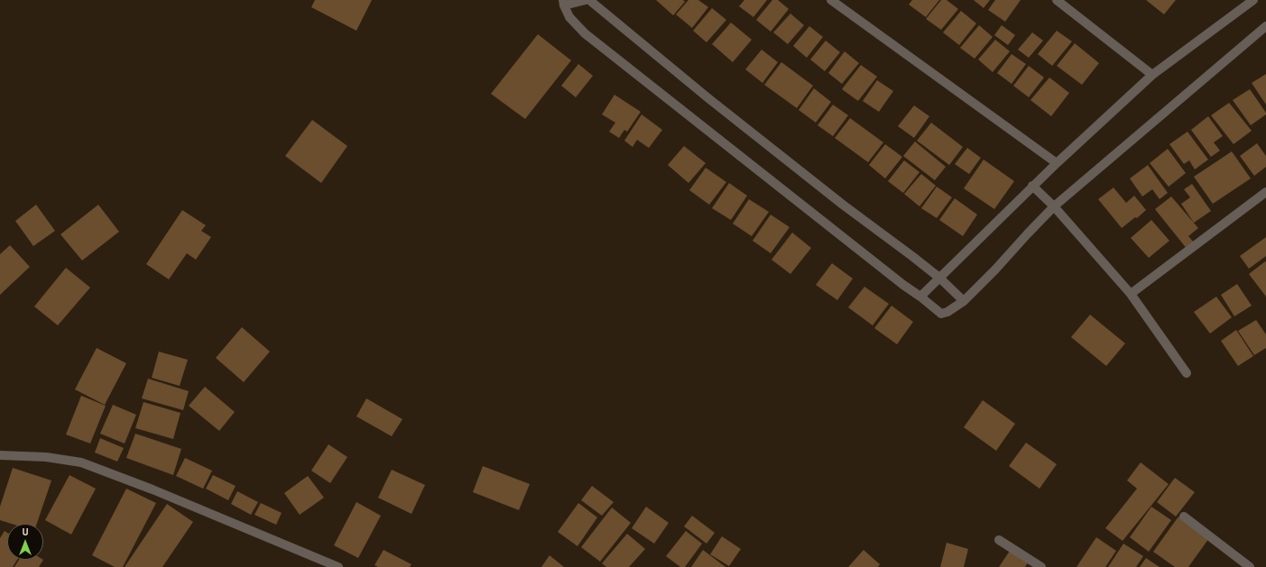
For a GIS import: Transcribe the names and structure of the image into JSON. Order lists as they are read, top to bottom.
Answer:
{
  "north": "top"
}
